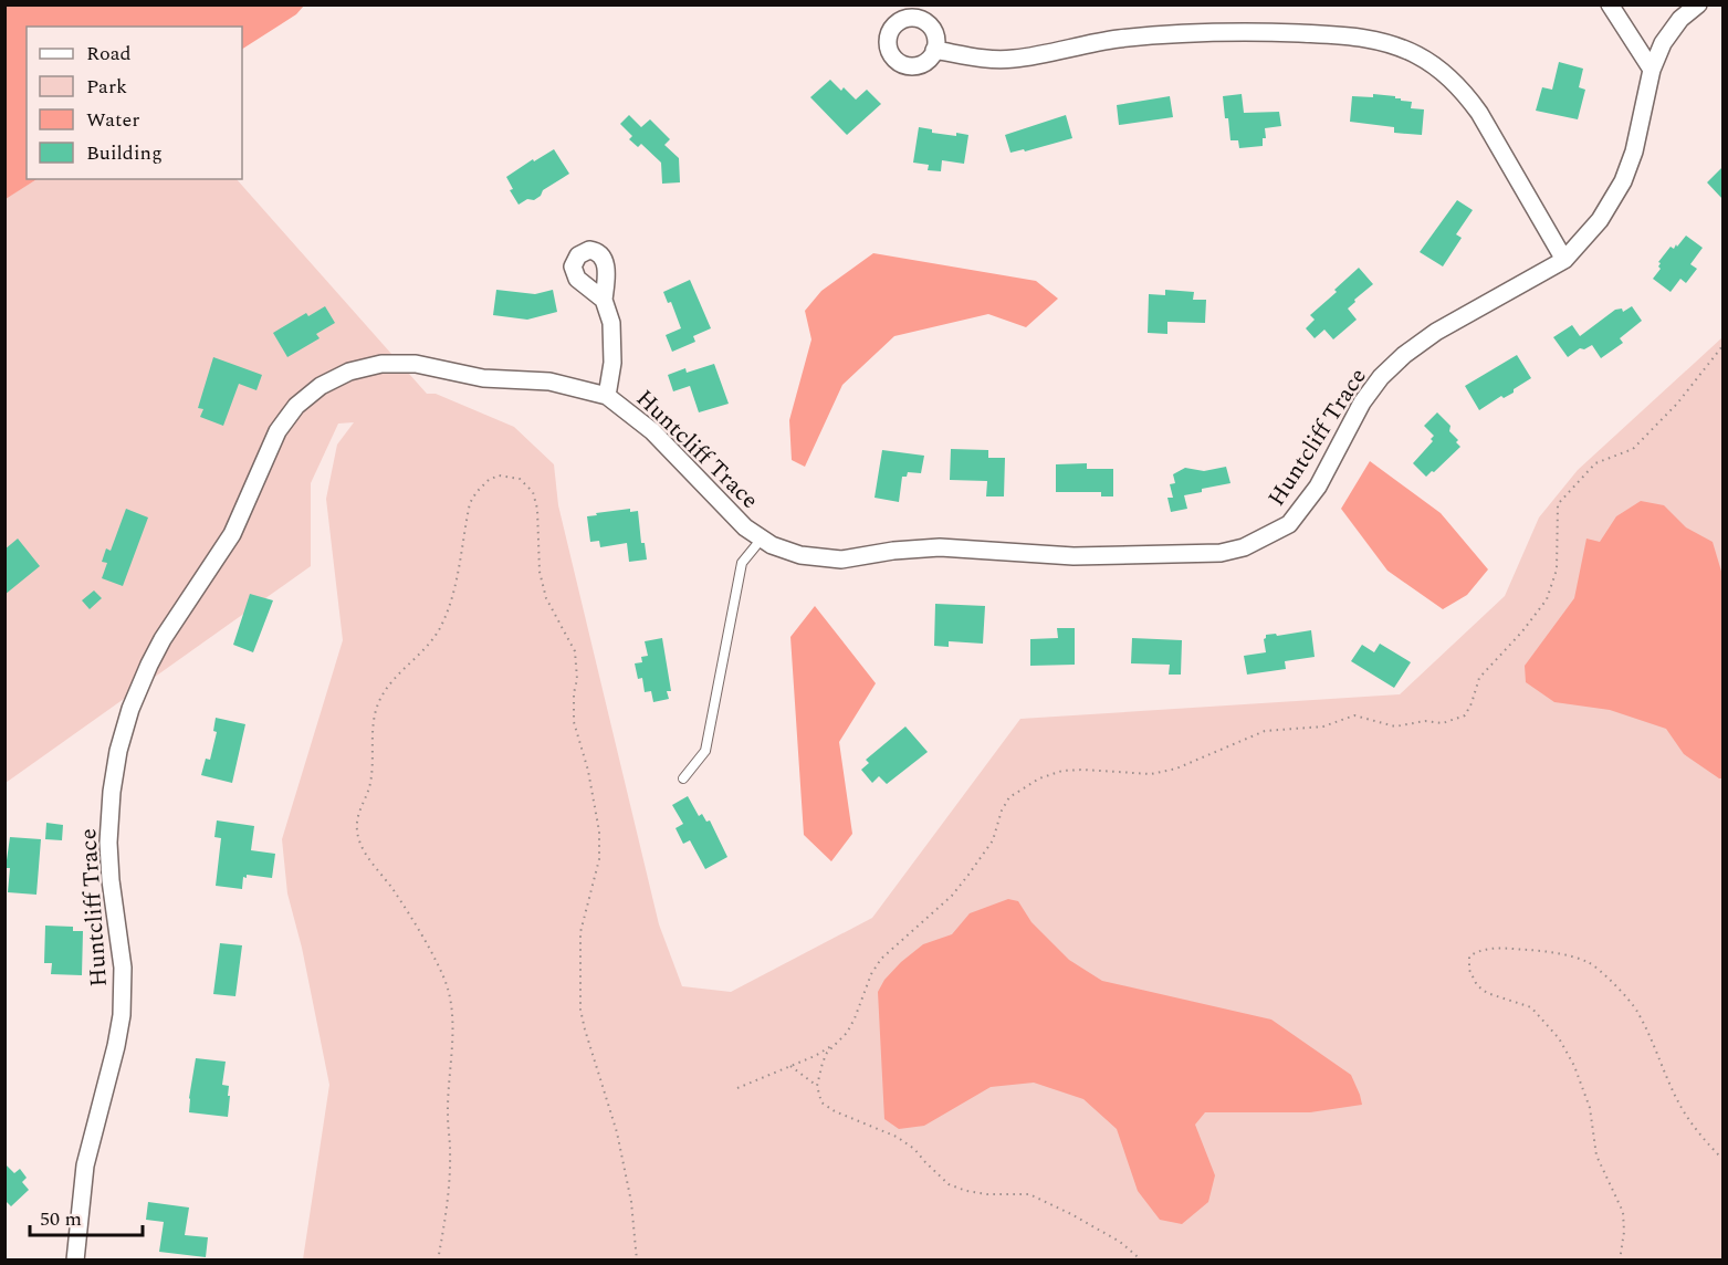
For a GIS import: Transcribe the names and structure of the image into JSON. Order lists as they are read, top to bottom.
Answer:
{
  "streets": {
    "street": ["Huntcliff Trace"]
  },
  "legend": [
    "Road",
    "Park",
    "Water",
    "Building"
  ],
  "scale_bar": "50 m"
}
